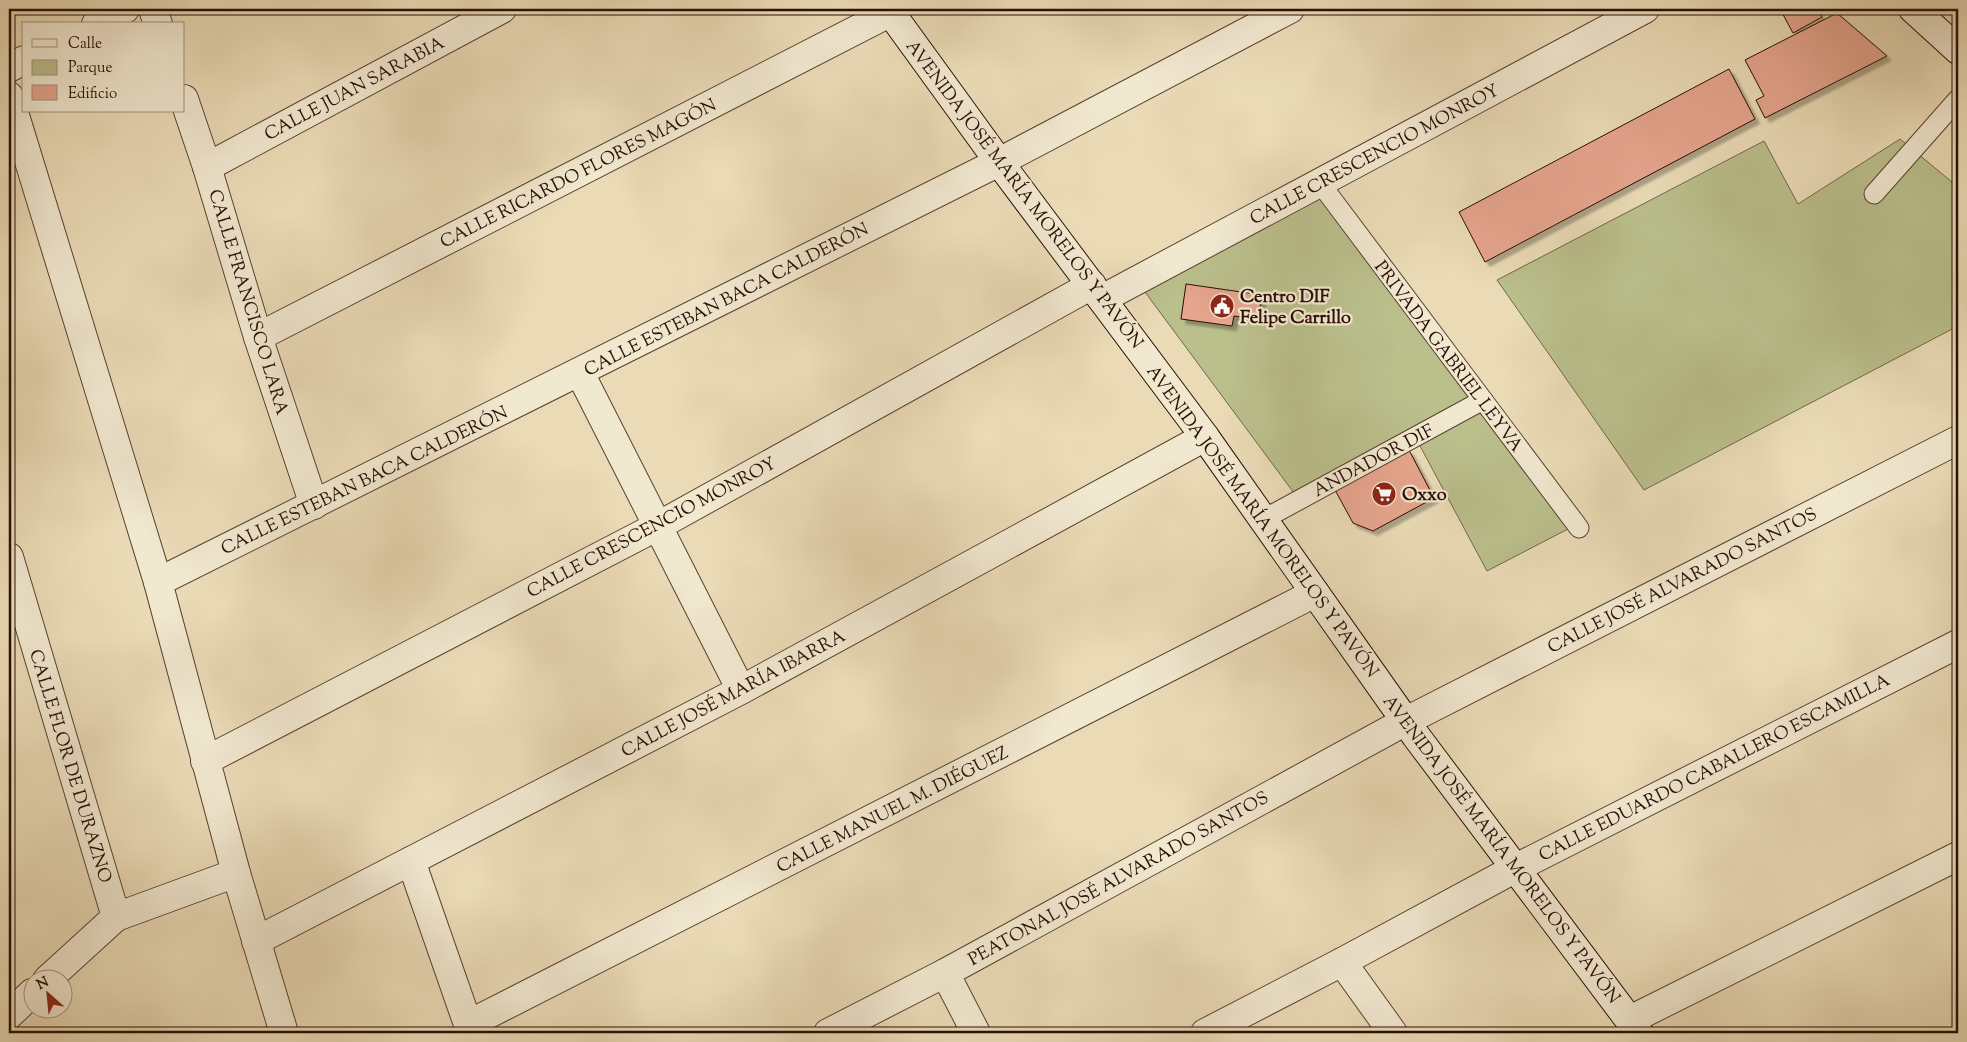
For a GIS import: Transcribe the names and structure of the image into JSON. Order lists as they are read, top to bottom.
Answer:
{
  "streets": {
    "street": [
      "CALLE JUAN SARABIA",
      "CALLE CRESCENCIO MONROY",
      "CALLE RICARDO FLORES MAGÓN",
      "AVENIDA JOSÉ MARÍA MORELOS Y PAVÓN",
      "CALLE ESTEBAN BACA CALDERÓN",
      "CALLE FRANCISCO LARA",
      "CALLE JOSÉ ALVARADO SANTOS",
      "CALLE JOSÉ MARÍA IBARRA",
      "CALLE FLOR DE DURAZNO",
      "CALLE EDUARDO CABALLERO ESCAMILLA",
      "CALLE MANUEL M. DIÉGUEZ",
      "PEATONAL JOSÉ ALVARADO SANTOS"
    ],
    "lane": ["PRIVADA GABRIEL LEYVA", "ANDADOR DIF"]
  },
  "crossings": [
    ["CALLE JUAN SARABIA", "CALLE FRANCISCO LARA"],
    ["CALLE CRESCENCIO MONROY", "AVENIDA JOSÉ MARÍA MORELOS Y PAVÓN"],
    ["CALLE CRESCENCIO MONROY", "PRIVADA GABRIEL LEYVA"],
    ["CALLE RICARDO FLORES MAGÓN", "AVENIDA JOSÉ MARÍA MORELOS Y PAVÓN"],
    ["CALLE RICARDO FLORES MAGÓN", "CALLE FRANCISCO LARA"],
    ["AVENIDA JOSÉ MARÍA MORELOS Y PAVÓN", "CALLE ESTEBAN BACA CALDERÓN"],
    ["AVENIDA JOSÉ MARÍA MORELOS Y PAVÓN", "ANDADOR DIF"],
    ["AVENIDA JOSÉ MARÍA MORELOS Y PAVÓN", "CALLE JOSÉ ALVARADO SANTOS"],
    ["AVENIDA JOSÉ MARÍA MORELOS Y PAVÓN", "CALLE JOSÉ MARÍA IBARRA"],
    ["AVENIDA JOSÉ MARÍA MORELOS Y PAVÓN", "CALLE EDUARDO CABALLERO ESCAMILLA"],
    ["AVENIDA JOSÉ MARÍA MORELOS Y PAVÓN", "CALLE MANUEL M. DIÉGUEZ"],
    ["AVENIDA JOSÉ MARÍA MORELOS Y PAVÓN", "PEATONAL JOSÉ ALVARADO SANTOS"],
    ["CALLE ESTEBAN BACA CALDERÓN", "CALLE FRANCISCO LARA"],
    ["PRIVADA GABRIEL LEYVA", "ANDADOR DIF"],
    ["CALLE JOSÉ ALVARADO SANTOS", "PEATONAL JOSÉ ALVARADO SANTOS"]
  ],
  "places": {
    "public building": ["Centro DIF Felipe Carrillo"],
    "supermarket": ["Oxxo"]
  },
  "legend": ["Calle", "Parque", "Edificio"],
  "north": "top left"
}
